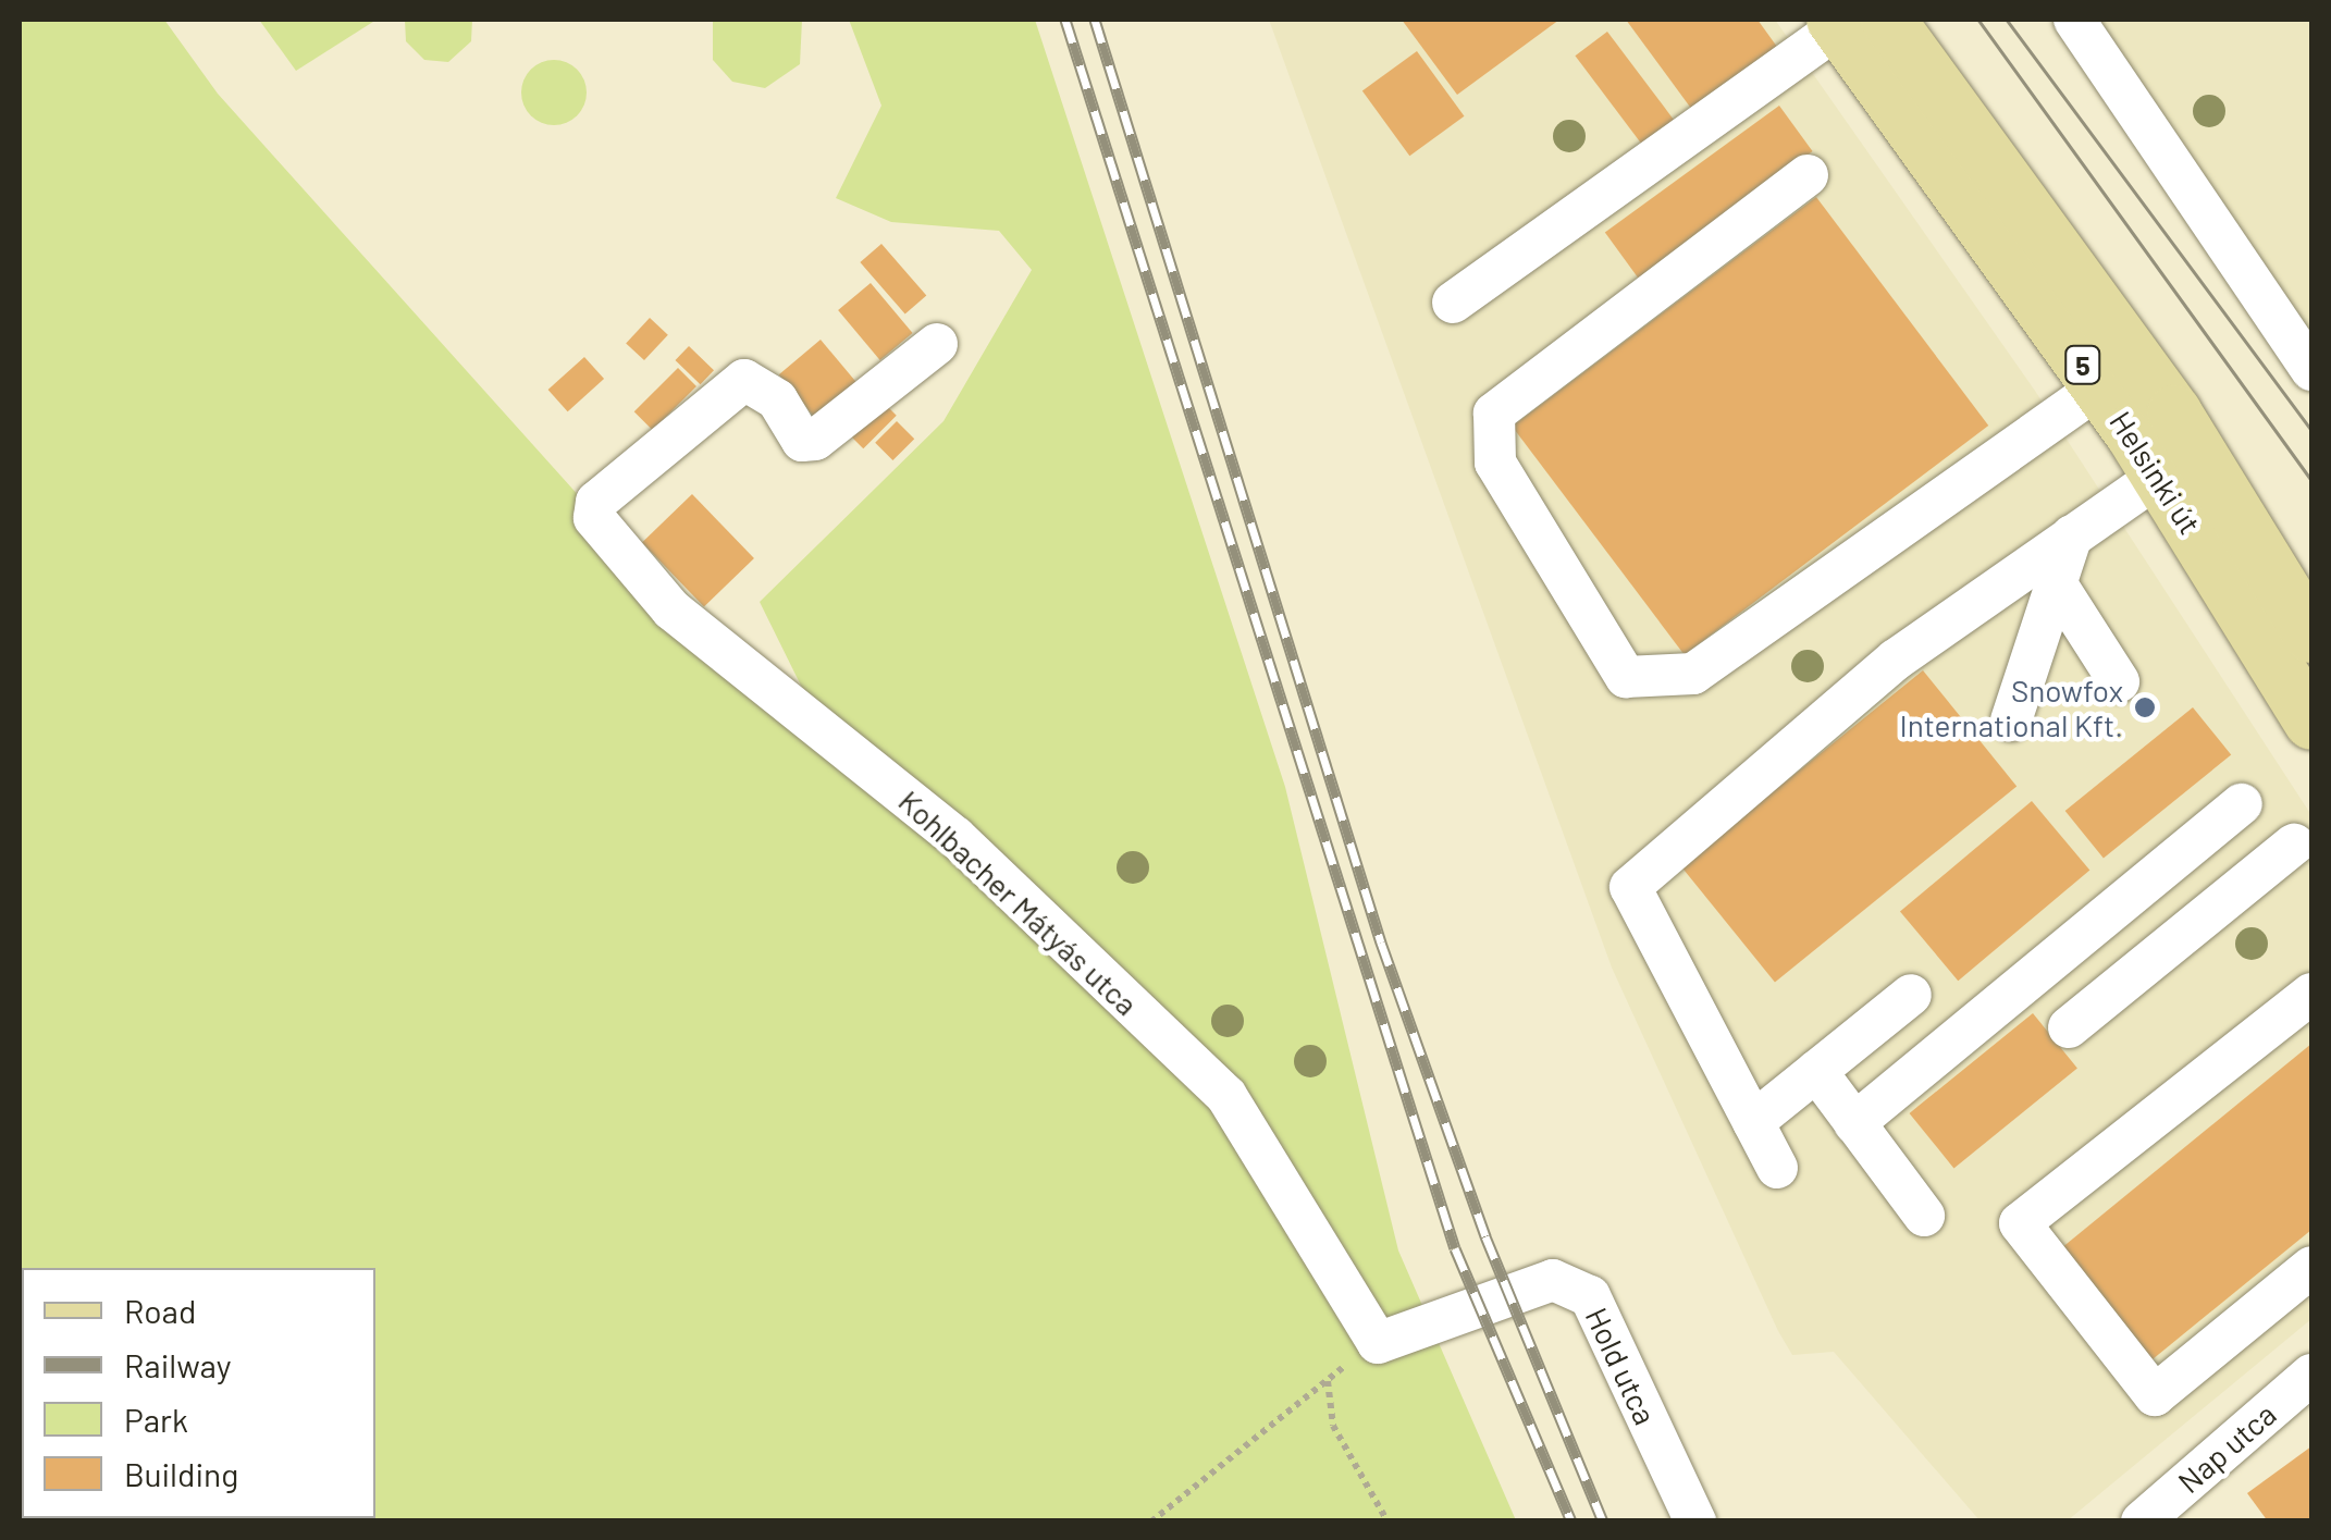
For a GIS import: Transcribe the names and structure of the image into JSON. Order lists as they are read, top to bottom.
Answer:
{
  "streets": {
    "main road": ["5", "Helsinki út"],
    "street": ["Kohlbacher Mátyás utca", "Hold utca", "Nap utca"]
  },
  "crossings": [
    ["Kohlbacher Mátyás utca", "Hold utca"]
  ],
  "places": ["Snowfox International Kft."],
  "legend": [
    "Road",
    "Railway",
    "Park",
    "Building"
  ]
}
